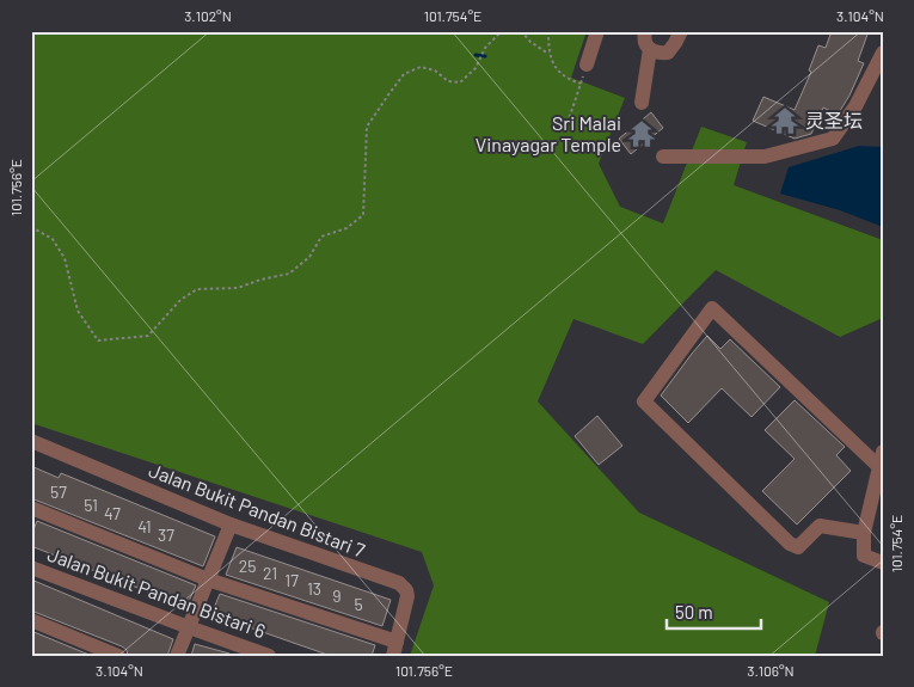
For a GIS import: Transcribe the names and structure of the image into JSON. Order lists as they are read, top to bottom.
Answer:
{
  "streets": {
    "street": ["Jalan Bukit Pandan Bistari 7", "Jalan Bukit Pandan Bistari 6"]
  },
  "places": {
    "temple": ["灵圣坛", "Sri Malai Vinayagar Temple"]
  },
  "house_numbers": [
    "57",
    "51",
    "47",
    "41",
    "37",
    "25",
    "21",
    "17",
    "13",
    "9",
    "5"
  ],
  "scale_bar": "50 m",
  "coordinates": [
    "3.102°N",
    "101.754°E",
    "3.104°N",
    "101.756°E",
    "3.106°N"
  ]
}
